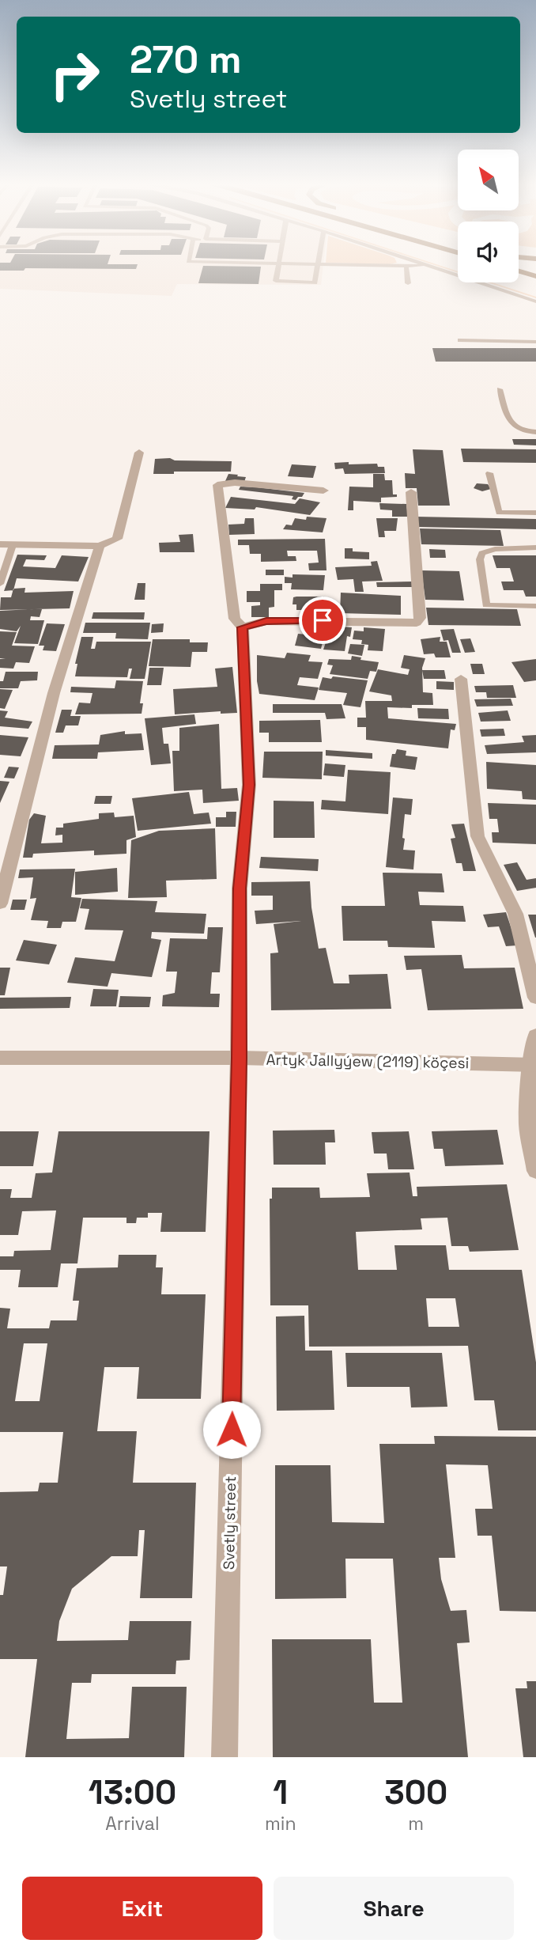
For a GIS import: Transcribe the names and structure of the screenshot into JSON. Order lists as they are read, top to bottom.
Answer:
{
  "streets": {
    "street": ["Artyk Jallyýew (2119) köçesi", "Svetly street"]
  },
  "crossings": [
    ["Artyk Jallyýew (2119) köçesi", "Svetly street"]
  ],
  "north": "top left",
  "page": {
    "turn": ["270 m", "Svetly street"],
    "eta": [
      "13:00",
      "Arrival",
      "1",
      "min",
      "300",
      "m"
    ],
    "buttons": ["Exit", "Share"]
  }
}
